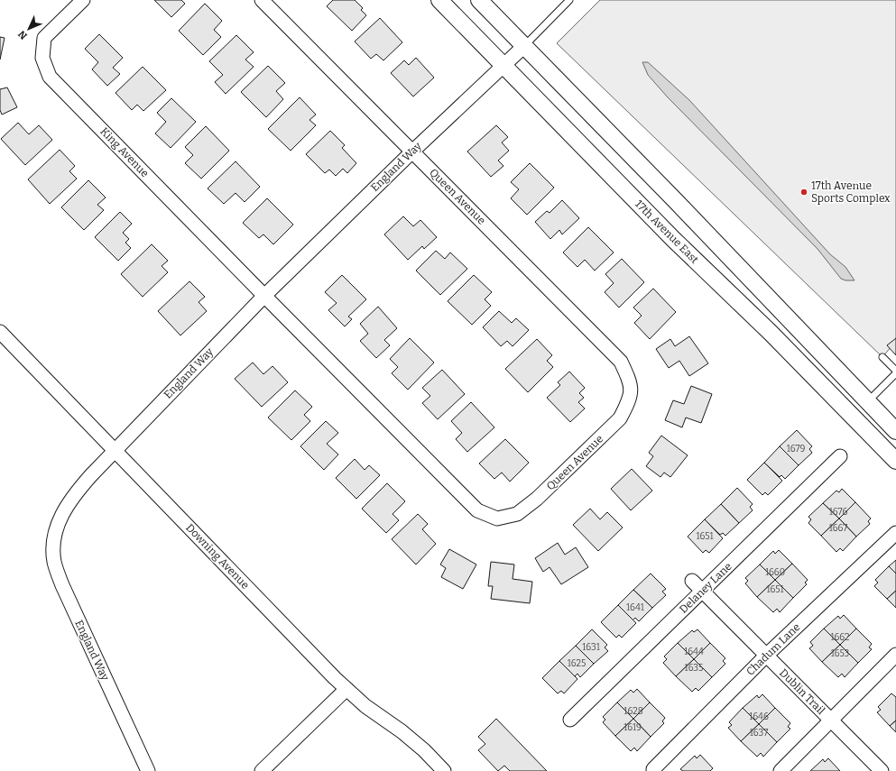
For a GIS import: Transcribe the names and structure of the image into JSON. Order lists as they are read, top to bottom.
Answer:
{
  "streets": {
    "street": [
      "King Avenue",
      "England Way",
      "Queen Avenue",
      "17th Avenue East",
      "Downing Avenue",
      "Delaney Lane",
      "Chadum Lane",
      "Dublin Trail"
    ]
  },
  "crossings": [
    ["King Avenue", "England Way"],
    ["King Avenue", "Queen Avenue"],
    ["England Way", "Queen Avenue"],
    ["England Way", "17th Avenue East"],
    ["England Way", "Downing Avenue"],
    ["Delaney Lane", "Dublin Trail"],
    ["Chadum Lane", "Dublin Trail"]
  ],
  "places": ["17th Avenue Sports Complex"],
  "house_numbers": [
    "1679",
    "1676",
    "1667",
    "1651",
    "1660",
    "1651",
    "1641",
    "1662",
    "1631",
    "1644",
    "1653",
    "1625",
    "1635",
    "1628",
    "1646",
    "1619",
    "1637"
  ],
  "north": "bottom left"
}
